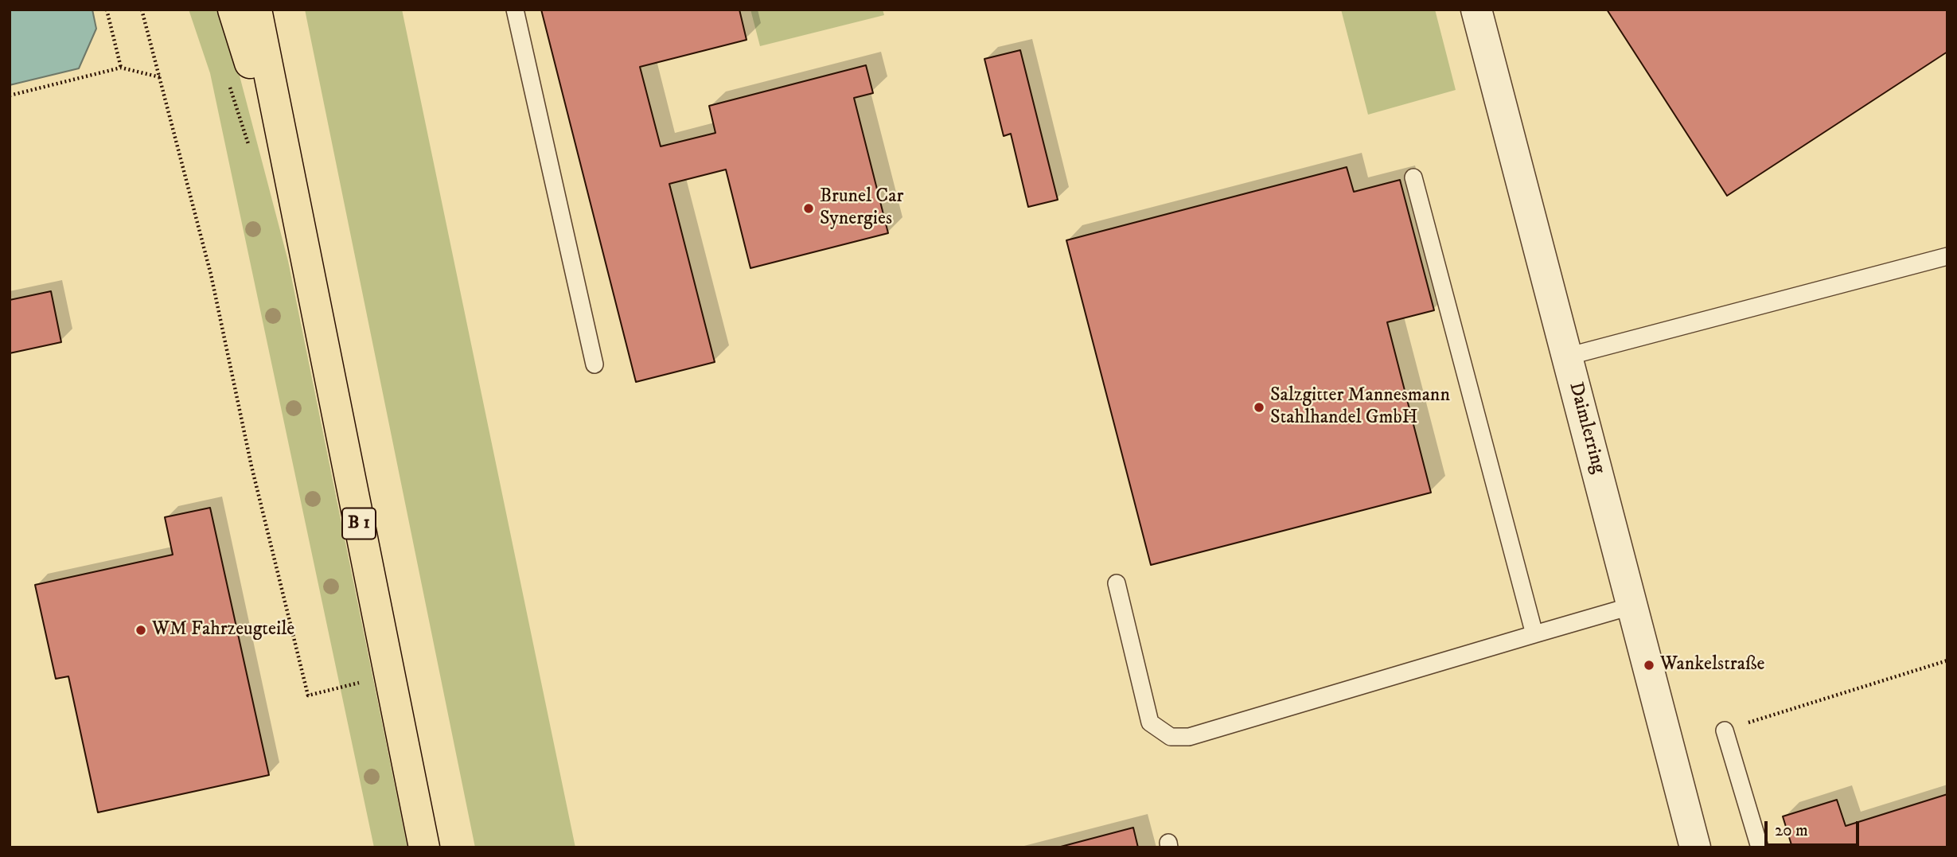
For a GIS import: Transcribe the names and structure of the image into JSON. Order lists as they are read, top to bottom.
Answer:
{
  "streets": {
    "main road": ["B 1"],
    "street": ["Daimlerring"]
  },
  "places": [
    "Brunel Car Synergies",
    "Salzgitter Mannesmann Stahlhandel GmbH",
    "WM Fahrzeugteile",
    "Wankelstraße"
  ],
  "scale_bar": "20 m"
}
